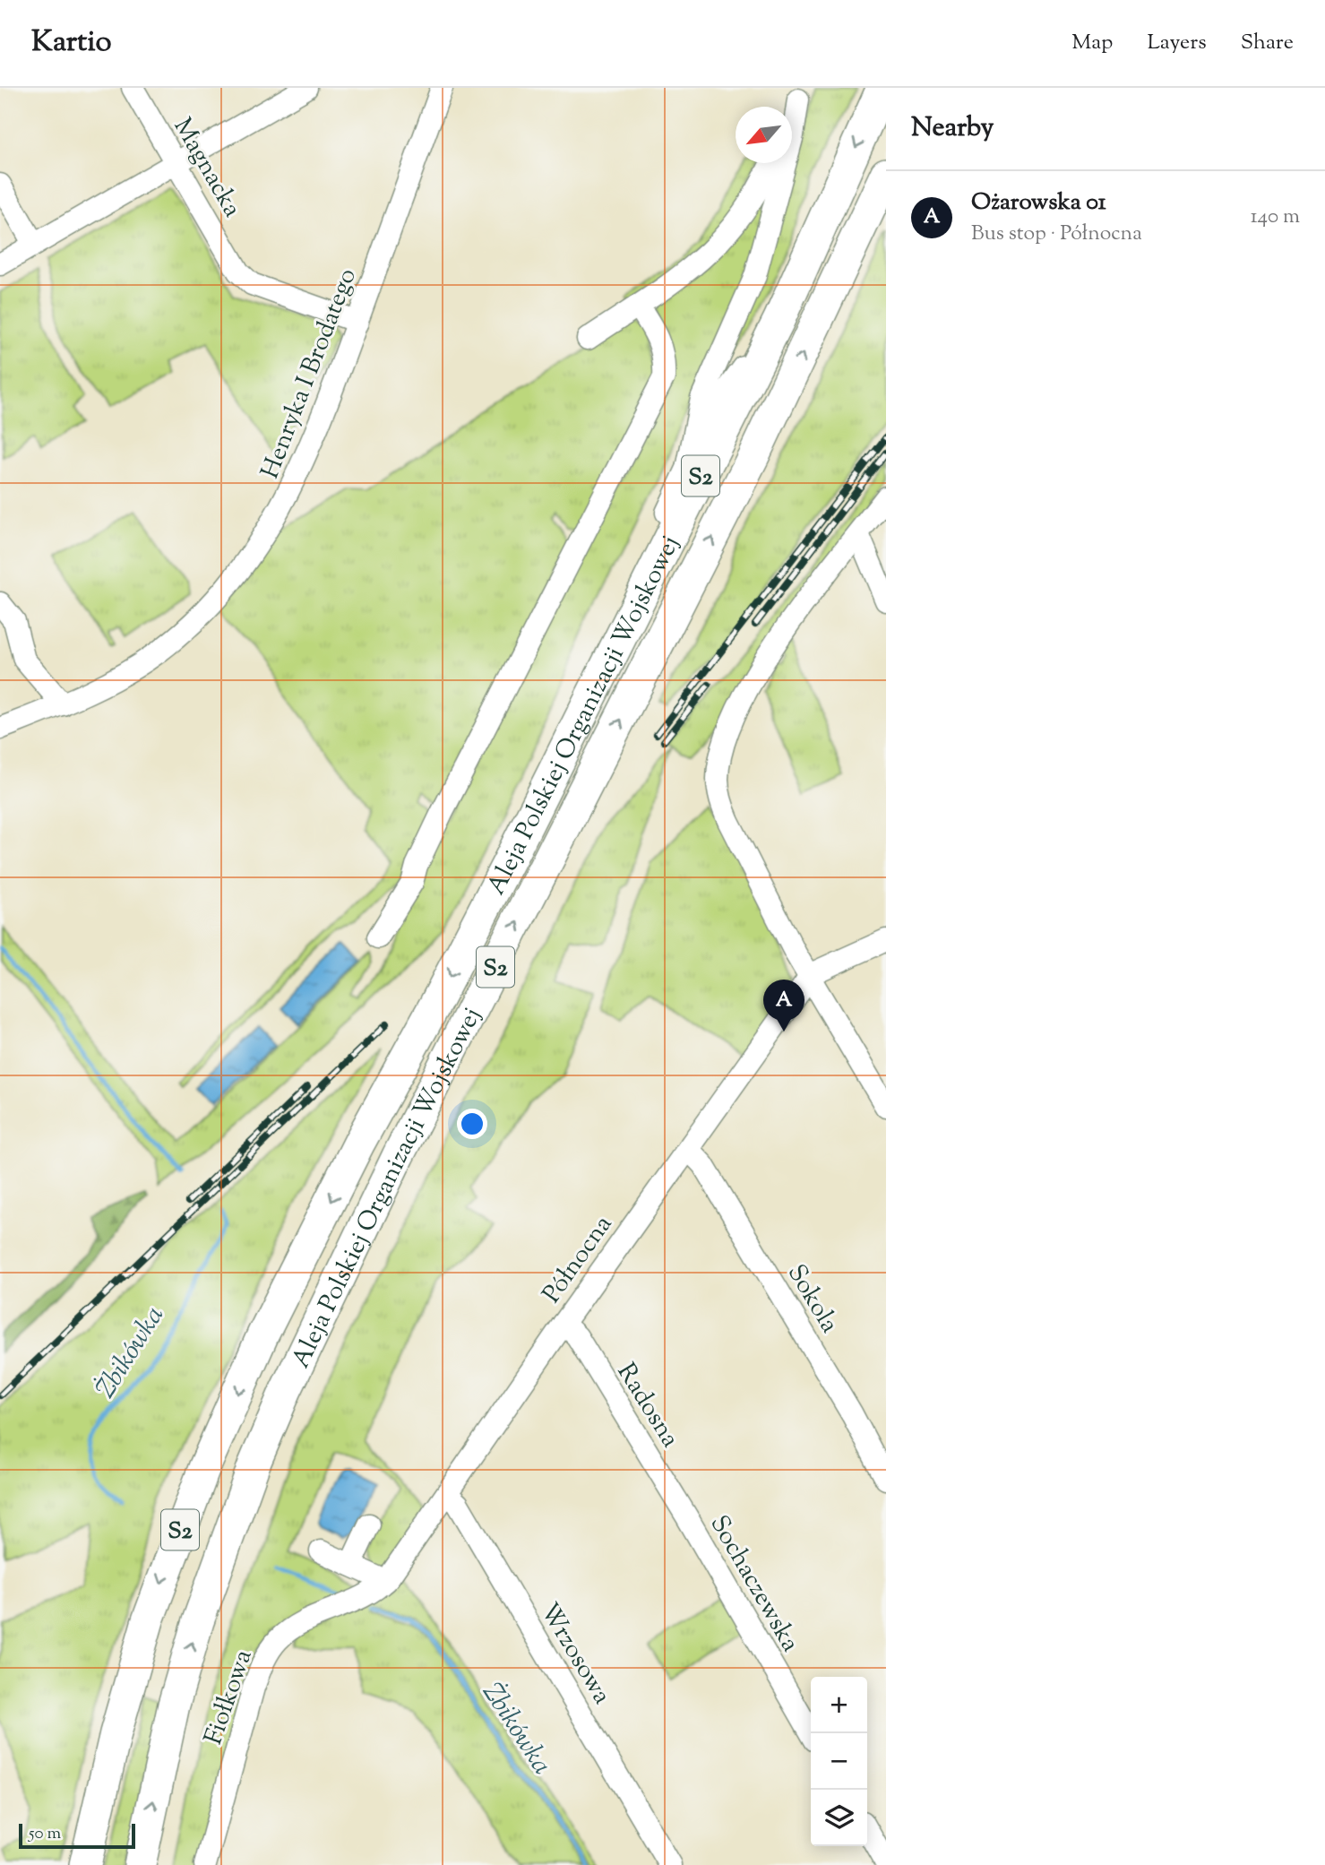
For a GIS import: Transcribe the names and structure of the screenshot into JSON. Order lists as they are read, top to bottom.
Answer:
{
  "streets": {
    "highway": ["S2", "Aleja Polskiej Organizacji Wojskowej"],
    "street": [
      "Magnacka",
      "Henryka I Brodatego",
      "Północna",
      "Sokola",
      "Radosna",
      "Sochaczewska",
      "Wrzosowa",
      "Fiołkowa"
    ]
  },
  "crossings": [
    ["Magnacka", "Henryka I Brodatego"],
    ["Północna", "Sokola"],
    ["Północna", "Radosna"],
    ["Północna", "Wrzosowa"],
    ["Północna", "Fiołkowa"],
    ["Radosna", "Sochaczewska"]
  ],
  "water": ["Żbikówka"],
  "scale_bar": "50 m",
  "north": "bottom left",
  "page": {
    "header": "Kartio",
    "nav": ["Map", "Layers", "Share"],
    "heading": "Nearby",
    "list": [
      {
        "mark": "A",
        "name": "Ożarowska 01",
        "note": "Bus stop · Północna",
        "value": "140 m"
      }
    ],
    "pins": "A",
    "map_buttons": ["+", "−"],
    "scale": "50 m"
  }
}
